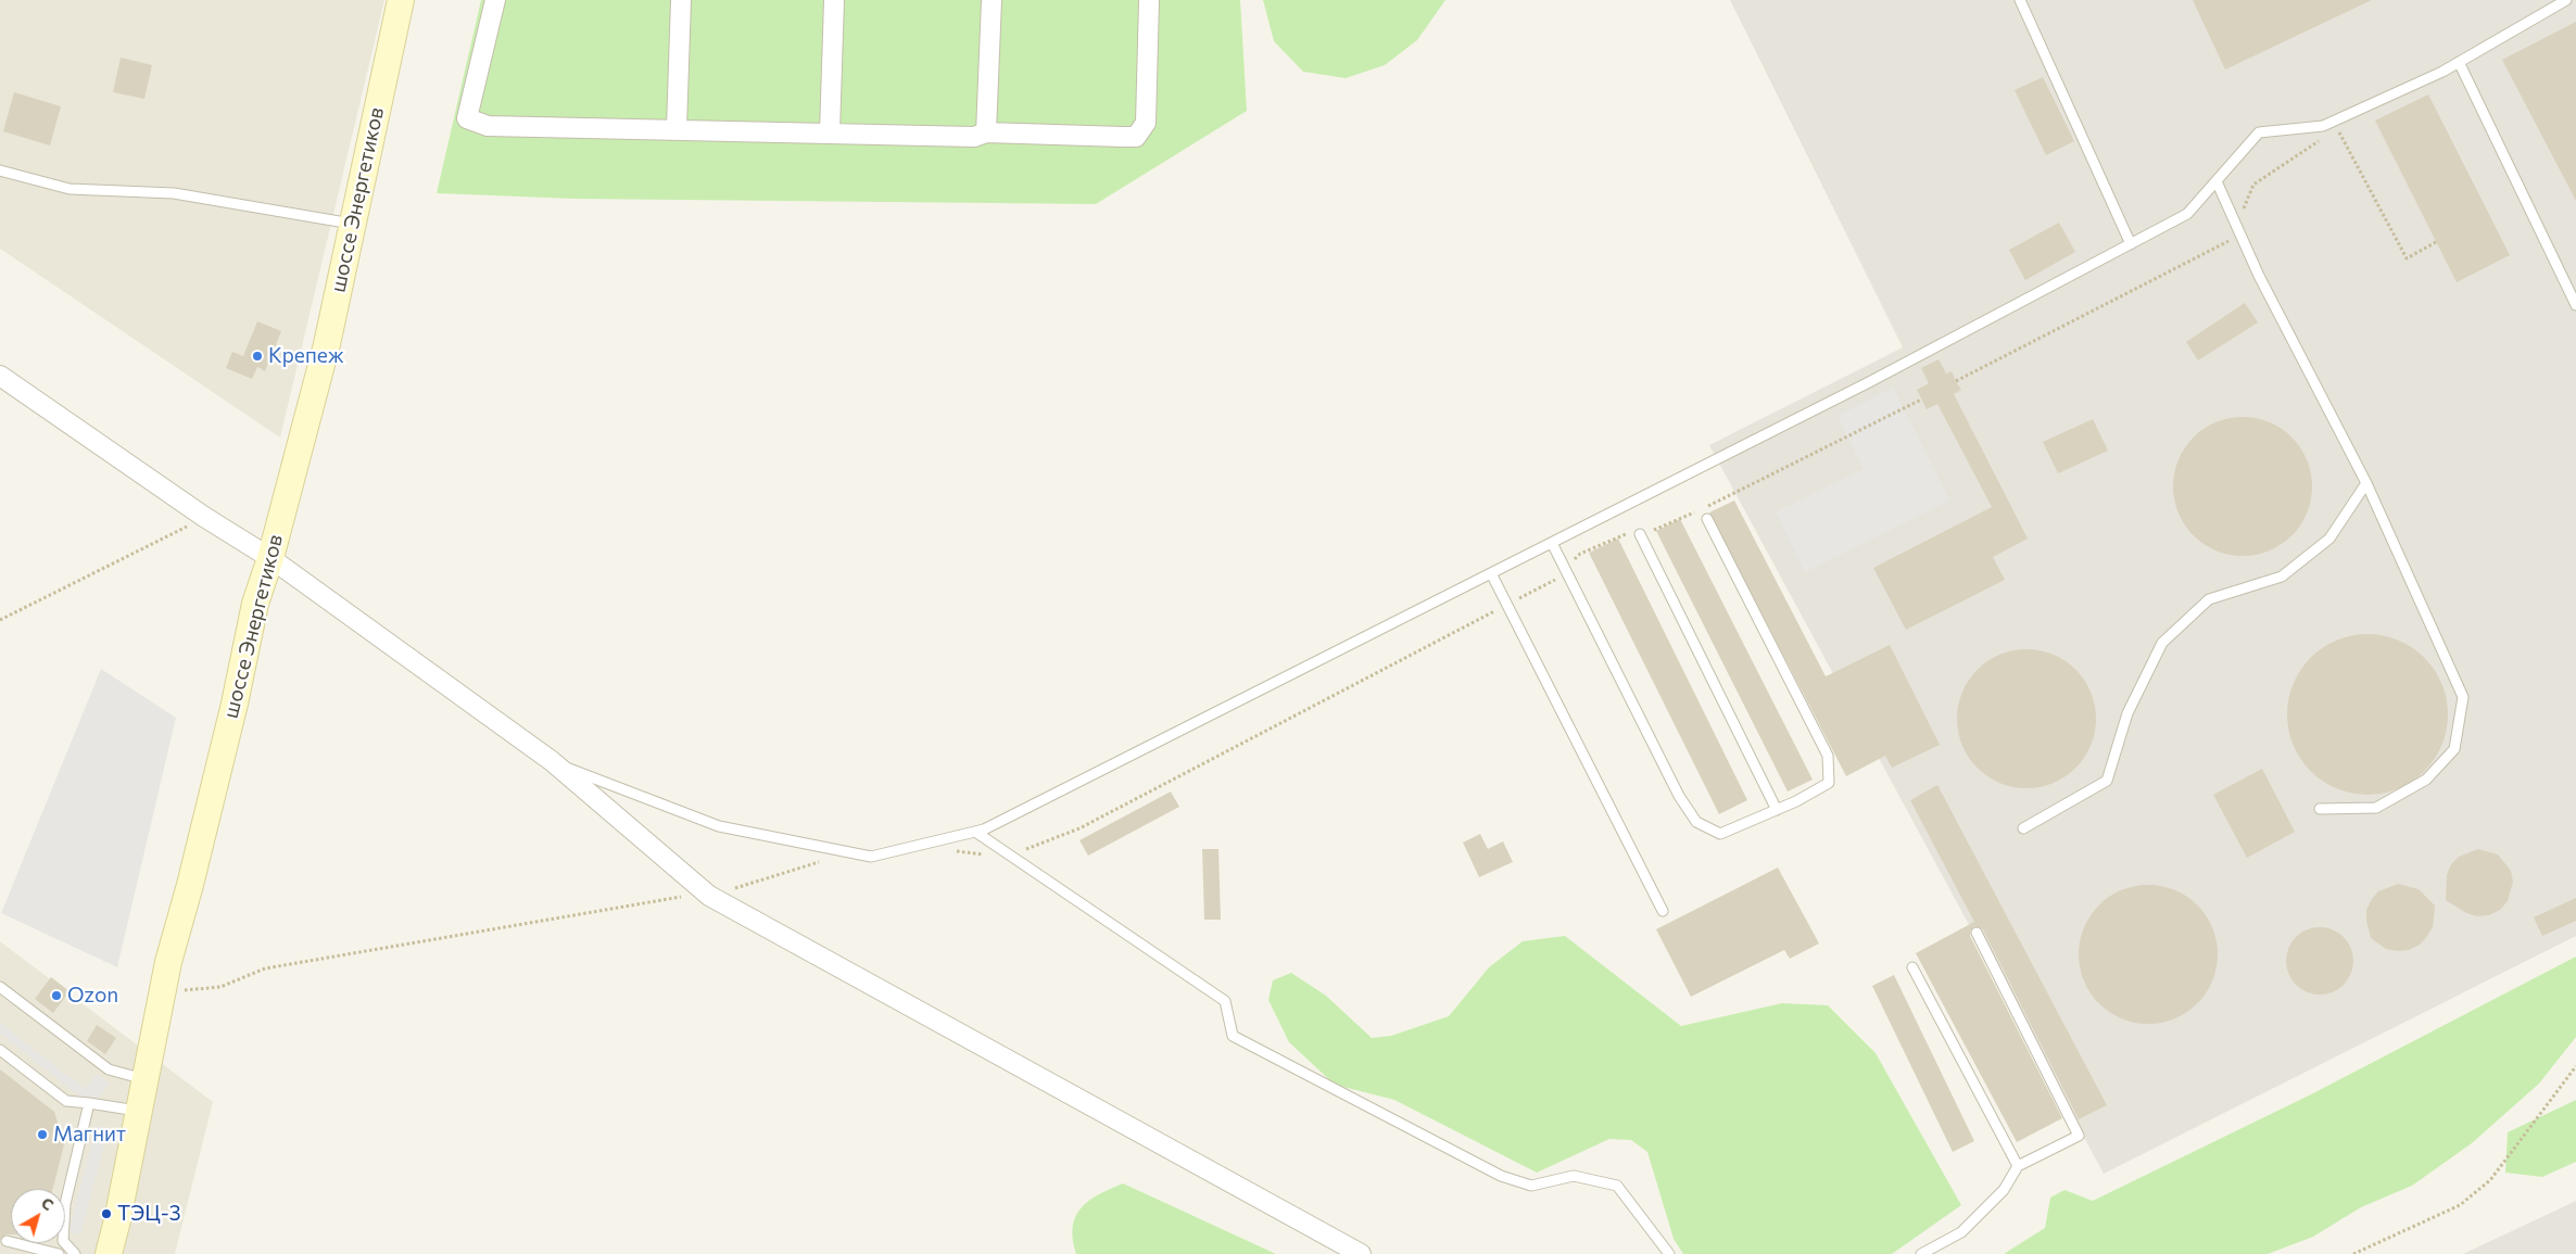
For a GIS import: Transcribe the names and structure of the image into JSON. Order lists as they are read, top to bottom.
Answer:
{
  "streets": {
    "main road": ["шоссе Энергетиков"]
  },
  "places": [
    "Крепеж",
    "Ozon",
    "Магнит",
    "ТЭЦ-3"
  ],
  "north": "top right"
}
